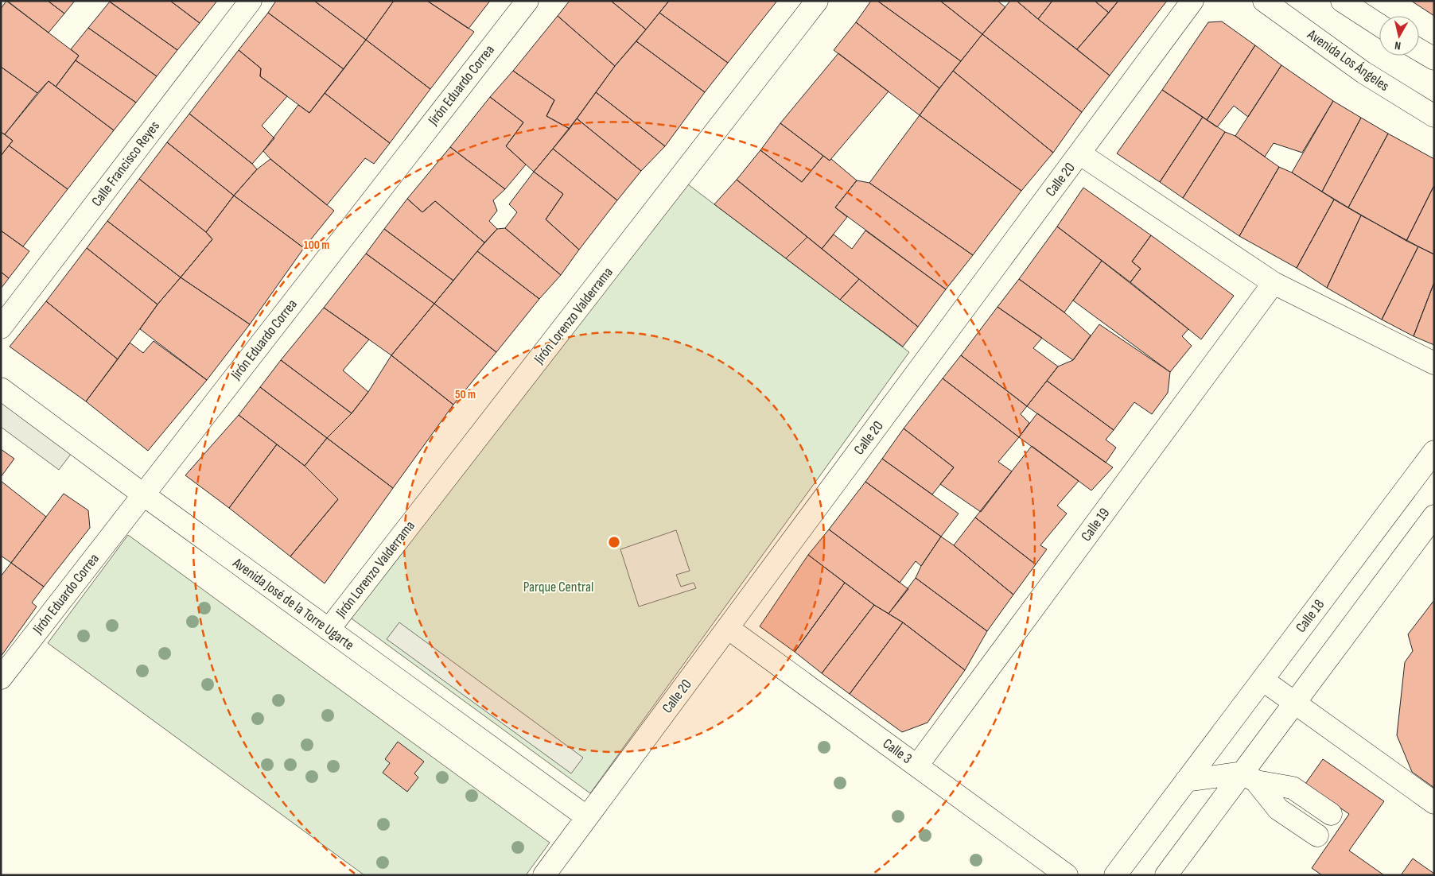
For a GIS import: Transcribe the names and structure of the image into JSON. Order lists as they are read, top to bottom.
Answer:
{
  "streets": {
    "street": [
      "Avenida Los Ángeles",
      "Jirón Eduardo Correa",
      "Calle Francisco Reyes",
      "Calle 20",
      "Jirón Lorenzo Valderrama",
      "Calle 19",
      "Avenida José de la Torre Ugarte",
      "Calle 18",
      "Calle 3"
    ]
  },
  "crossings": [
    ["Jirón Eduardo Correa", "Avenida José de la Torre Ugarte"],
    ["Calle 20", "Avenida José de la Torre Ugarte"],
    ["Calle 20", "Calle 3"],
    ["Jirón Lorenzo Valderrama", "Avenida José de la Torre Ugarte"],
    ["Calle 19", "Calle 3"]
  ],
  "parks": ["Parque Central"],
  "north": "bottom",
  "rings": ["100 m", "50 m"]
}
